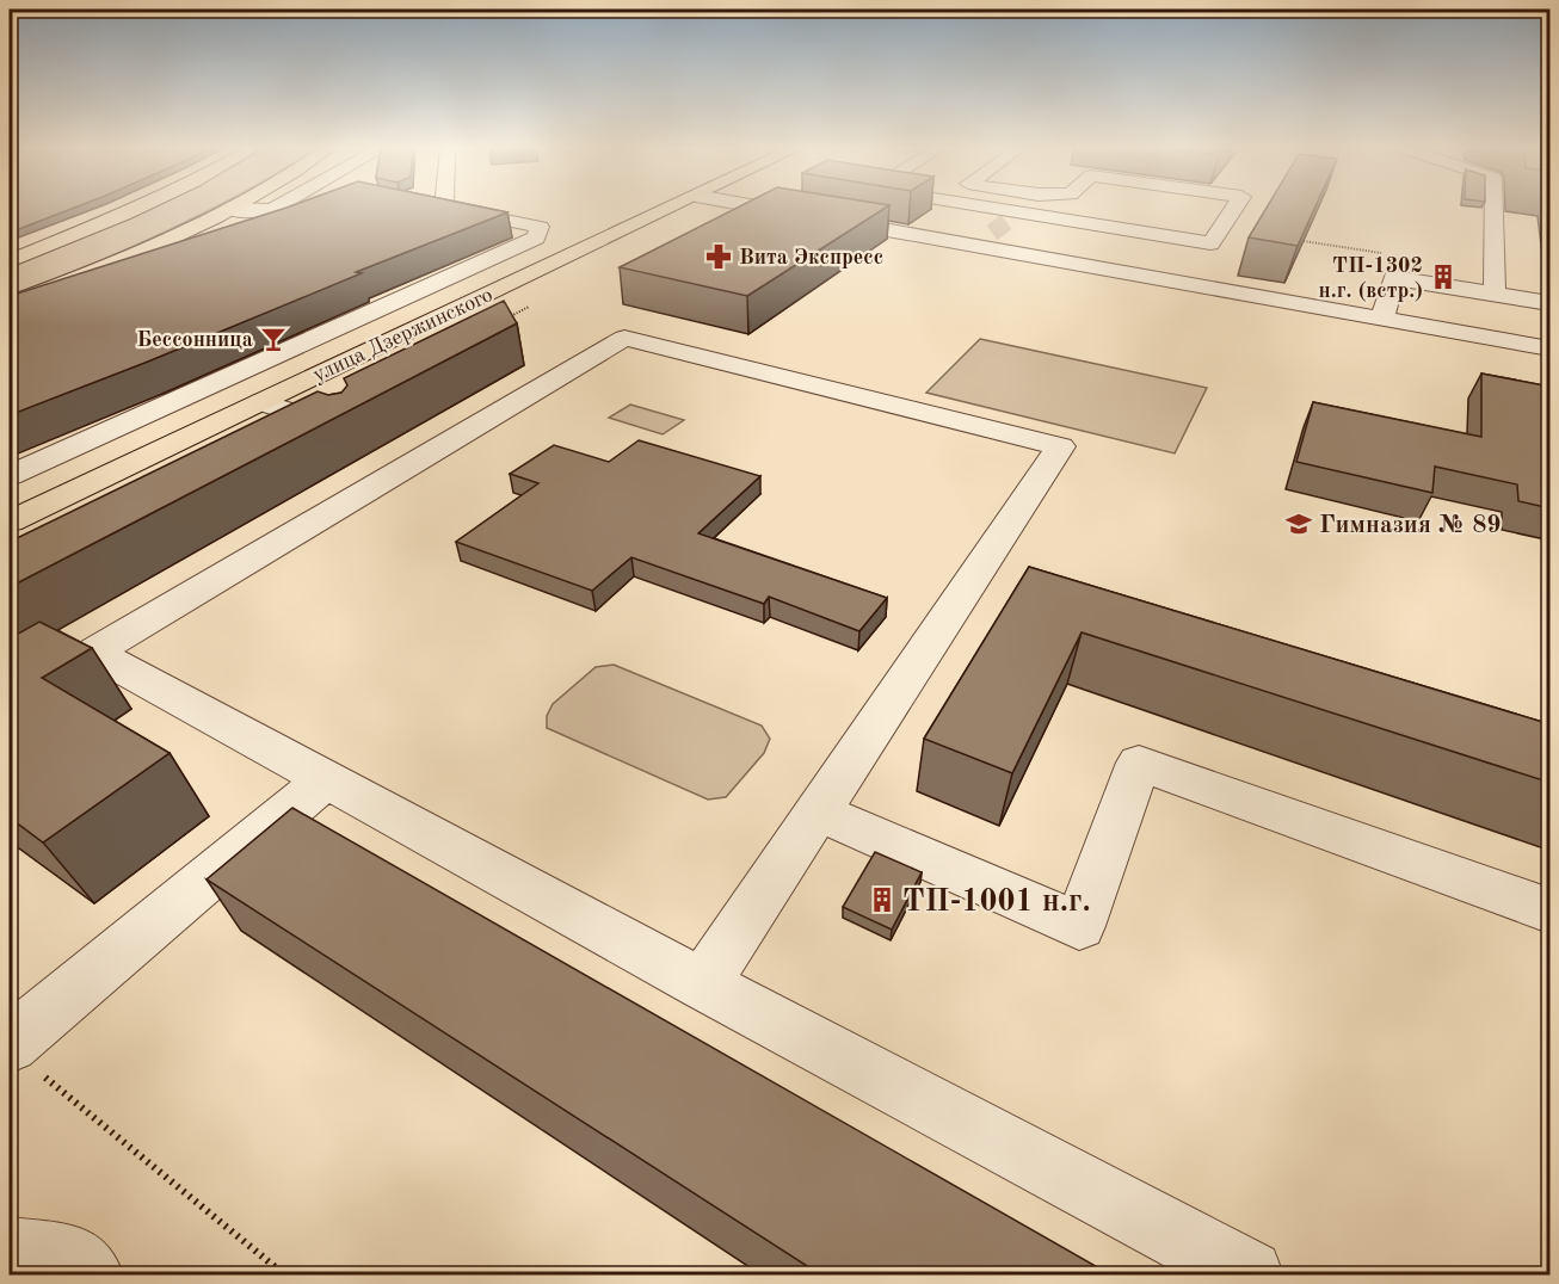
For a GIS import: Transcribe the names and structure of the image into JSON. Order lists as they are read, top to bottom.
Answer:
{
  "streets": {
    "main road": ["улица Дзержинского"]
  },
  "places": {
    "pharmacy": ["Вита Экспресс"],
    "building": ["ТП-1302 н.г. (встр.)", "ТП-1001 н.г."],
    "bar": ["Бессонница"],
    "school or university": ["Гимназия № 89"]
  }
}
